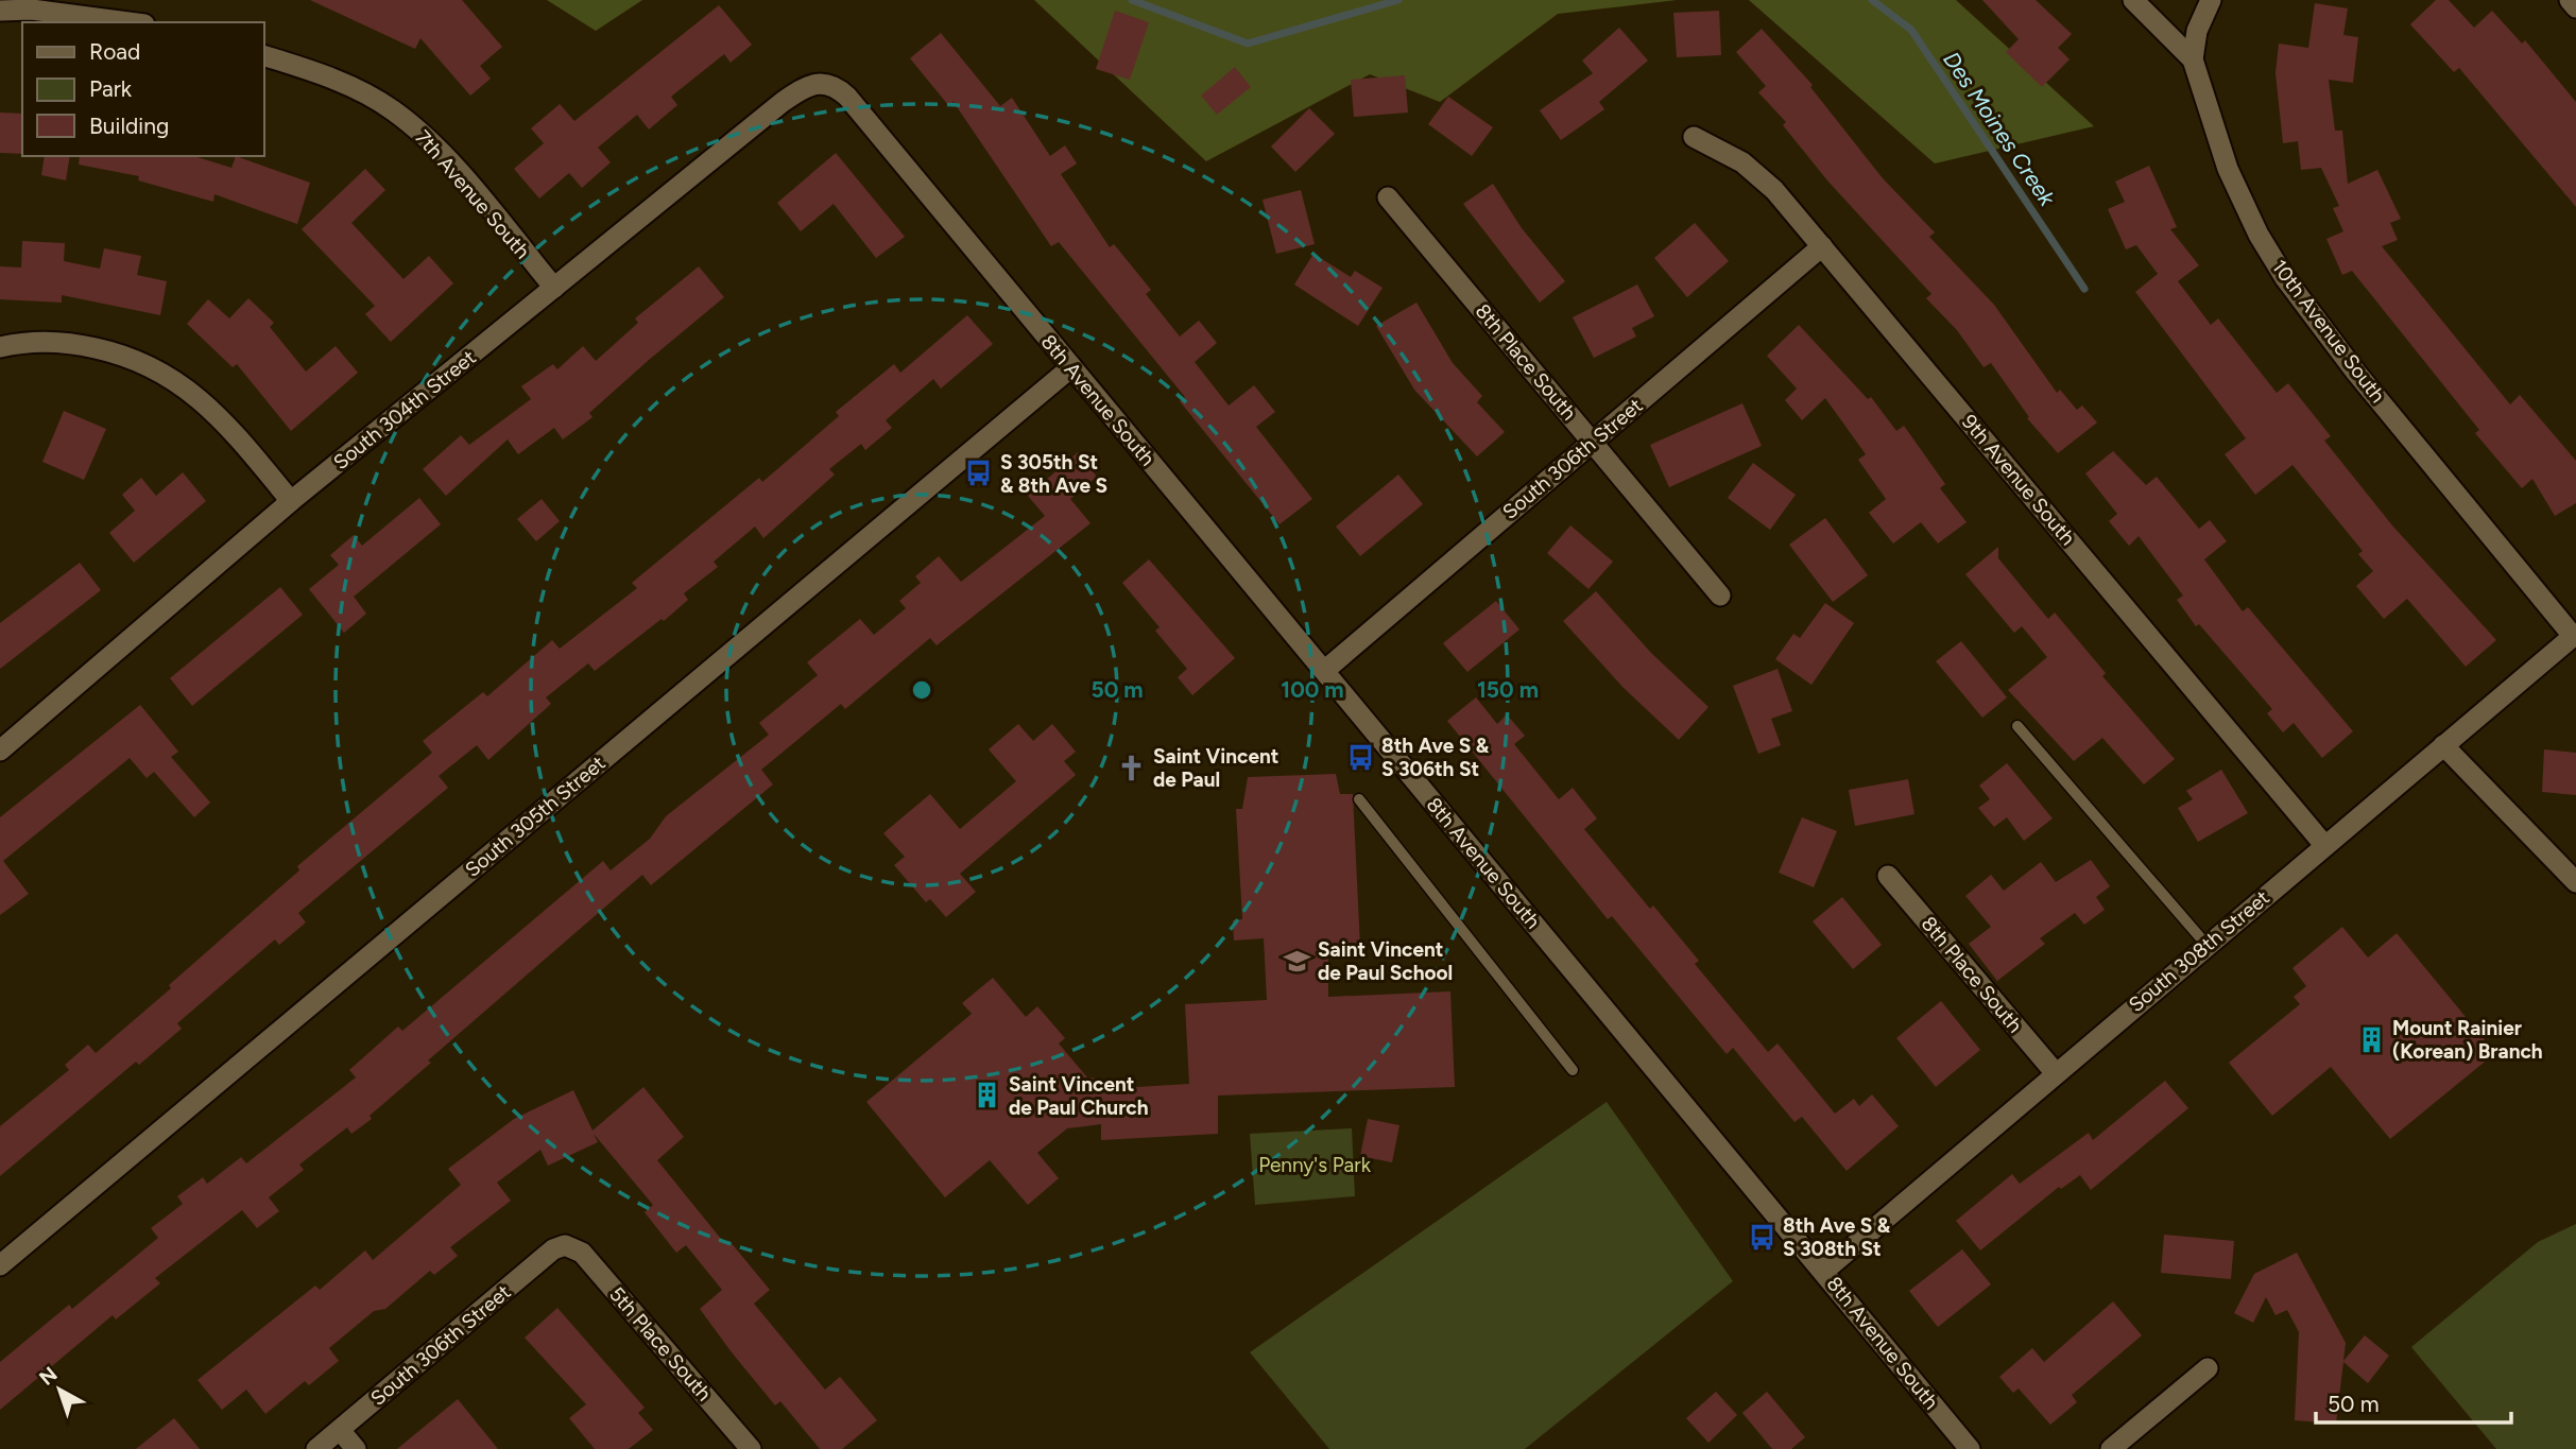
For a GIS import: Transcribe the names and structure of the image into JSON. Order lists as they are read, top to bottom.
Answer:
{
  "streets": {
    "street": [
      "7th Avenue South",
      "10th Avenue South",
      "8th Place South",
      "8th Avenue South",
      "South 304th Street",
      "South 306th Street",
      "9th Avenue South",
      "South 305th Street",
      "South 308th Street",
      "5th Place South"
    ]
  },
  "crossings": [
    ["7th Avenue South", "South 304th Street"],
    ["10th Avenue South", "South 308th Street"],
    ["8th Place South", "South 306th Street"],
    ["8th Place South", "South 308th Street"],
    ["8th Avenue South", "South 304th Street"],
    ["8th Avenue South", "South 306th Street"],
    ["8th Avenue South", "South 305th Street"],
    ["8th Avenue South", "South 308th Street"],
    ["South 306th Street", "9th Avenue South"],
    ["South 306th Street", "5th Place South"],
    ["9th Avenue South", "South 308th Street"]
  ],
  "water": ["Des Moines Creek"],
  "parks": ["Penny's Park"],
  "places": {
    "bus stop": ["S 305th St & 8th Ave S", "8th Ave S & S 306th St", "8th Ave S & S 308th St"],
    "church": ["Saint Vincent de Paul"],
    "school or university": ["Saint Vincent de Paul School"],
    "building": ["Mount Rainier (Korean) Branch", "Saint Vincent de Paul Church"]
  },
  "legend": ["Road", "Park", "Building"],
  "scale_bar": "50 m",
  "north": "top left",
  "rings": ["50 m", "100 m", "150 m"]
}
